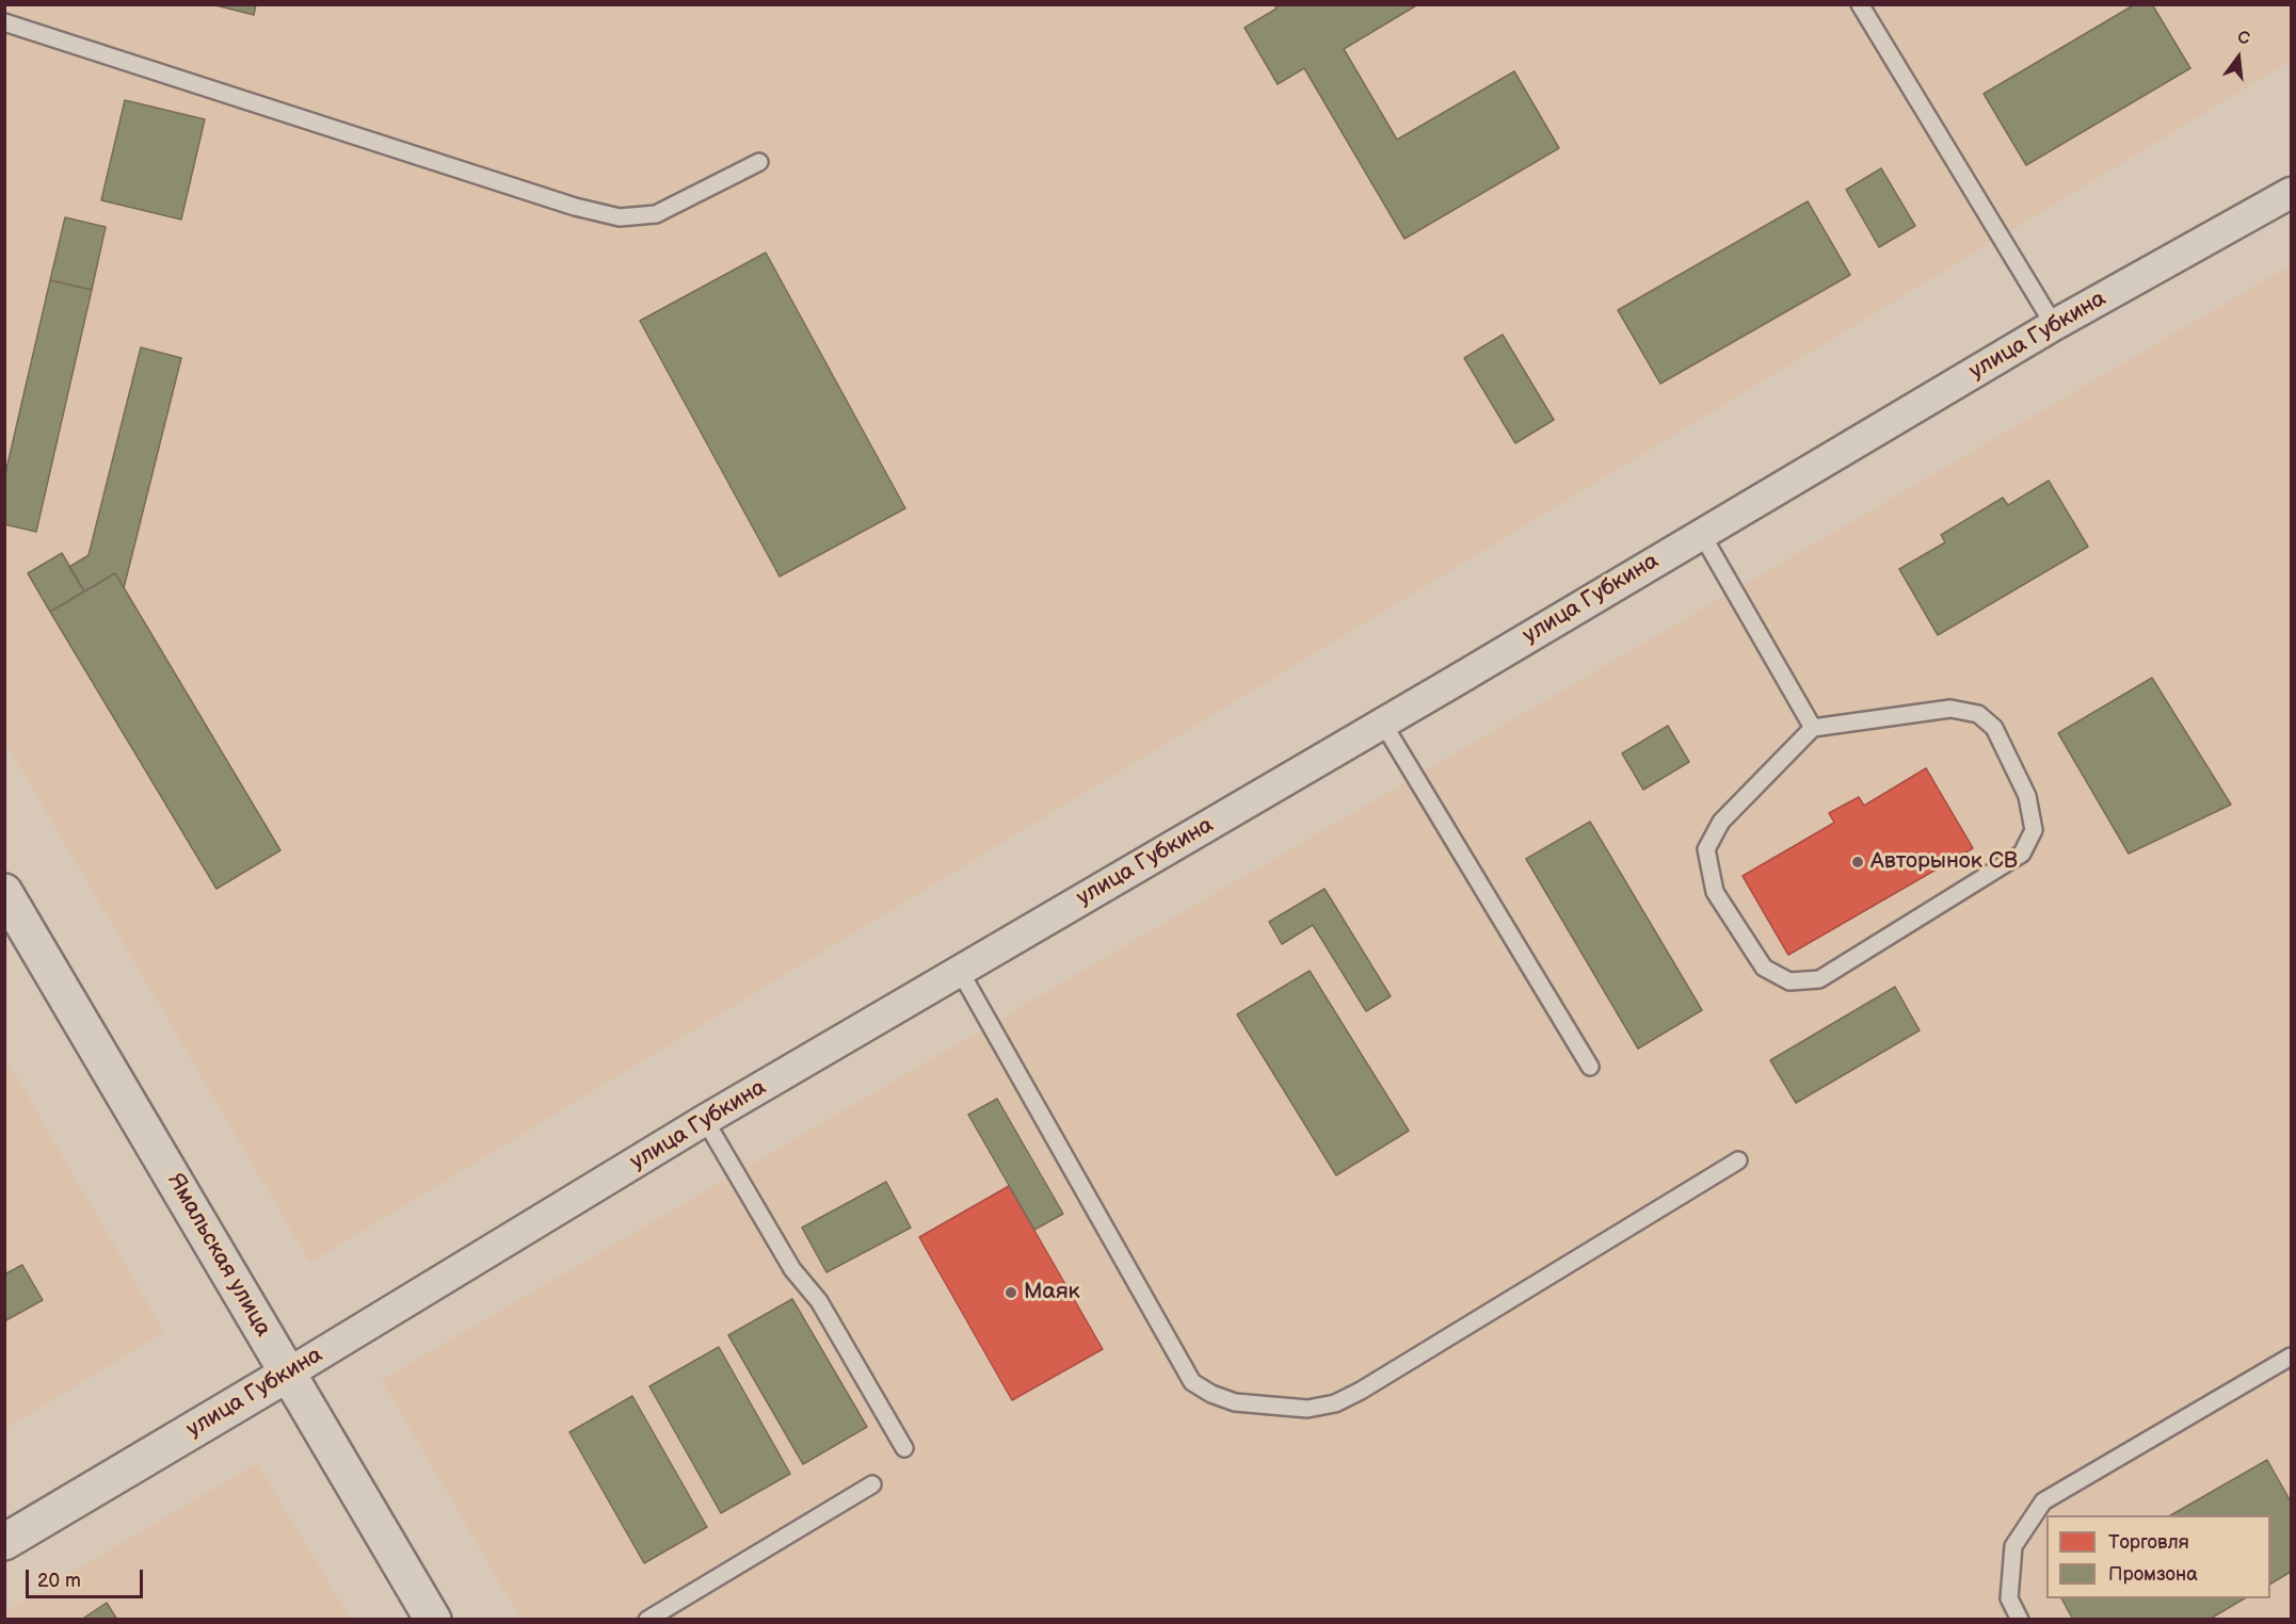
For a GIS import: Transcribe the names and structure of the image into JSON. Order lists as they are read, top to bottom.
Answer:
{
  "streets": {
    "street": ["улица Губкина", "Ямальская улица"]
  },
  "crossings": [
    ["улица Губкина", "Ямальская улица"]
  ],
  "places": ["Авторынок СВ", "Маяк"],
  "legend": ["Торговля", "Промзона"],
  "scale_bar": "20 m",
  "north": "top"
}
